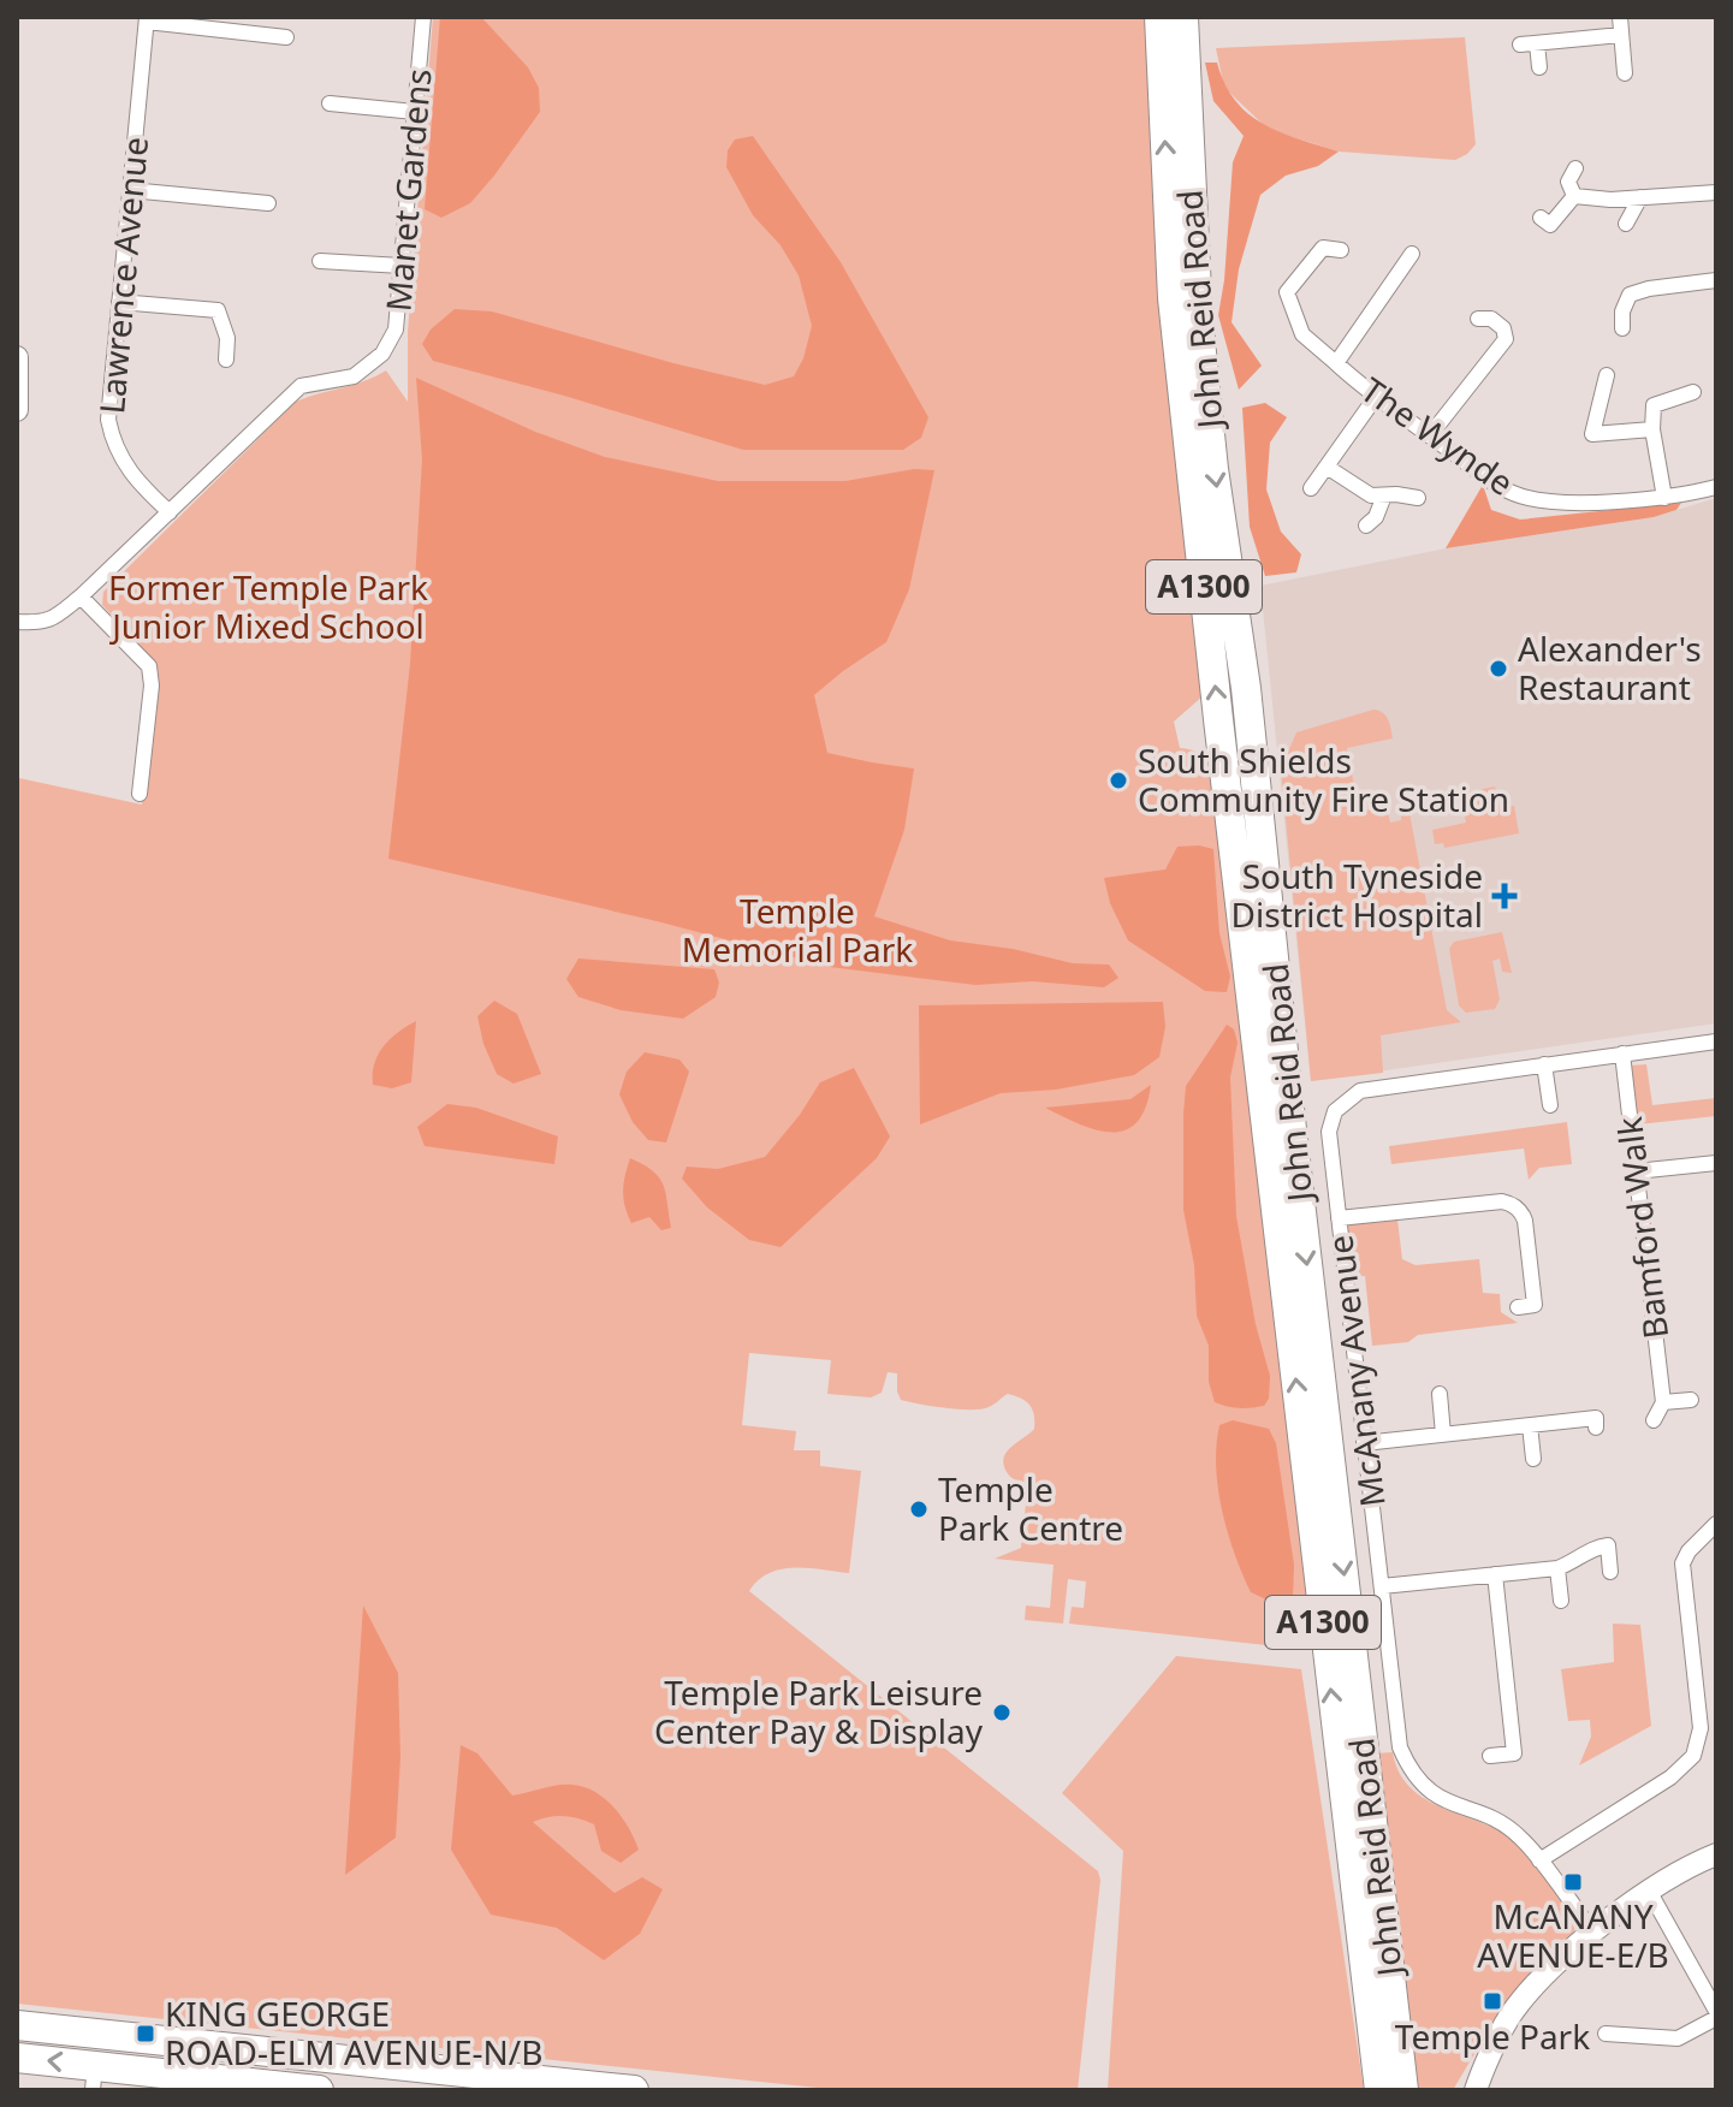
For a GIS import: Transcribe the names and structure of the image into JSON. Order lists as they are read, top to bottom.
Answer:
{
  "streets": {
    "highway": ["John Reid Road", "A1300"],
    "street": [
      "Manet Gardens",
      "Lawrence Avenue",
      "The Wynde",
      "Bamford Walk",
      "McAnany Avenue"
    ]
  },
  "crossings": [
    ["Manet Gardens", "Lawrence Avenue"],
    ["Bamford Walk", "McAnany Avenue"]
  ],
  "parks": ["Former Temple Park Junior Mixed School", "Temple Memorial Park"],
  "places": {
    "other": [
      "Alexander's Restaurant",
      "South Shields Community Fire Station",
      "Temple Park Centre",
      "Temple Park Leisure Center Pay & Display"
    ],
    "health": ["South Tyneside District Hospital"],
    "transit": ["McANANY AVENUE-E/B", "Temple Park", "KING GEORGE ROAD-ELM AVENUE-N/B"]
  }
}
